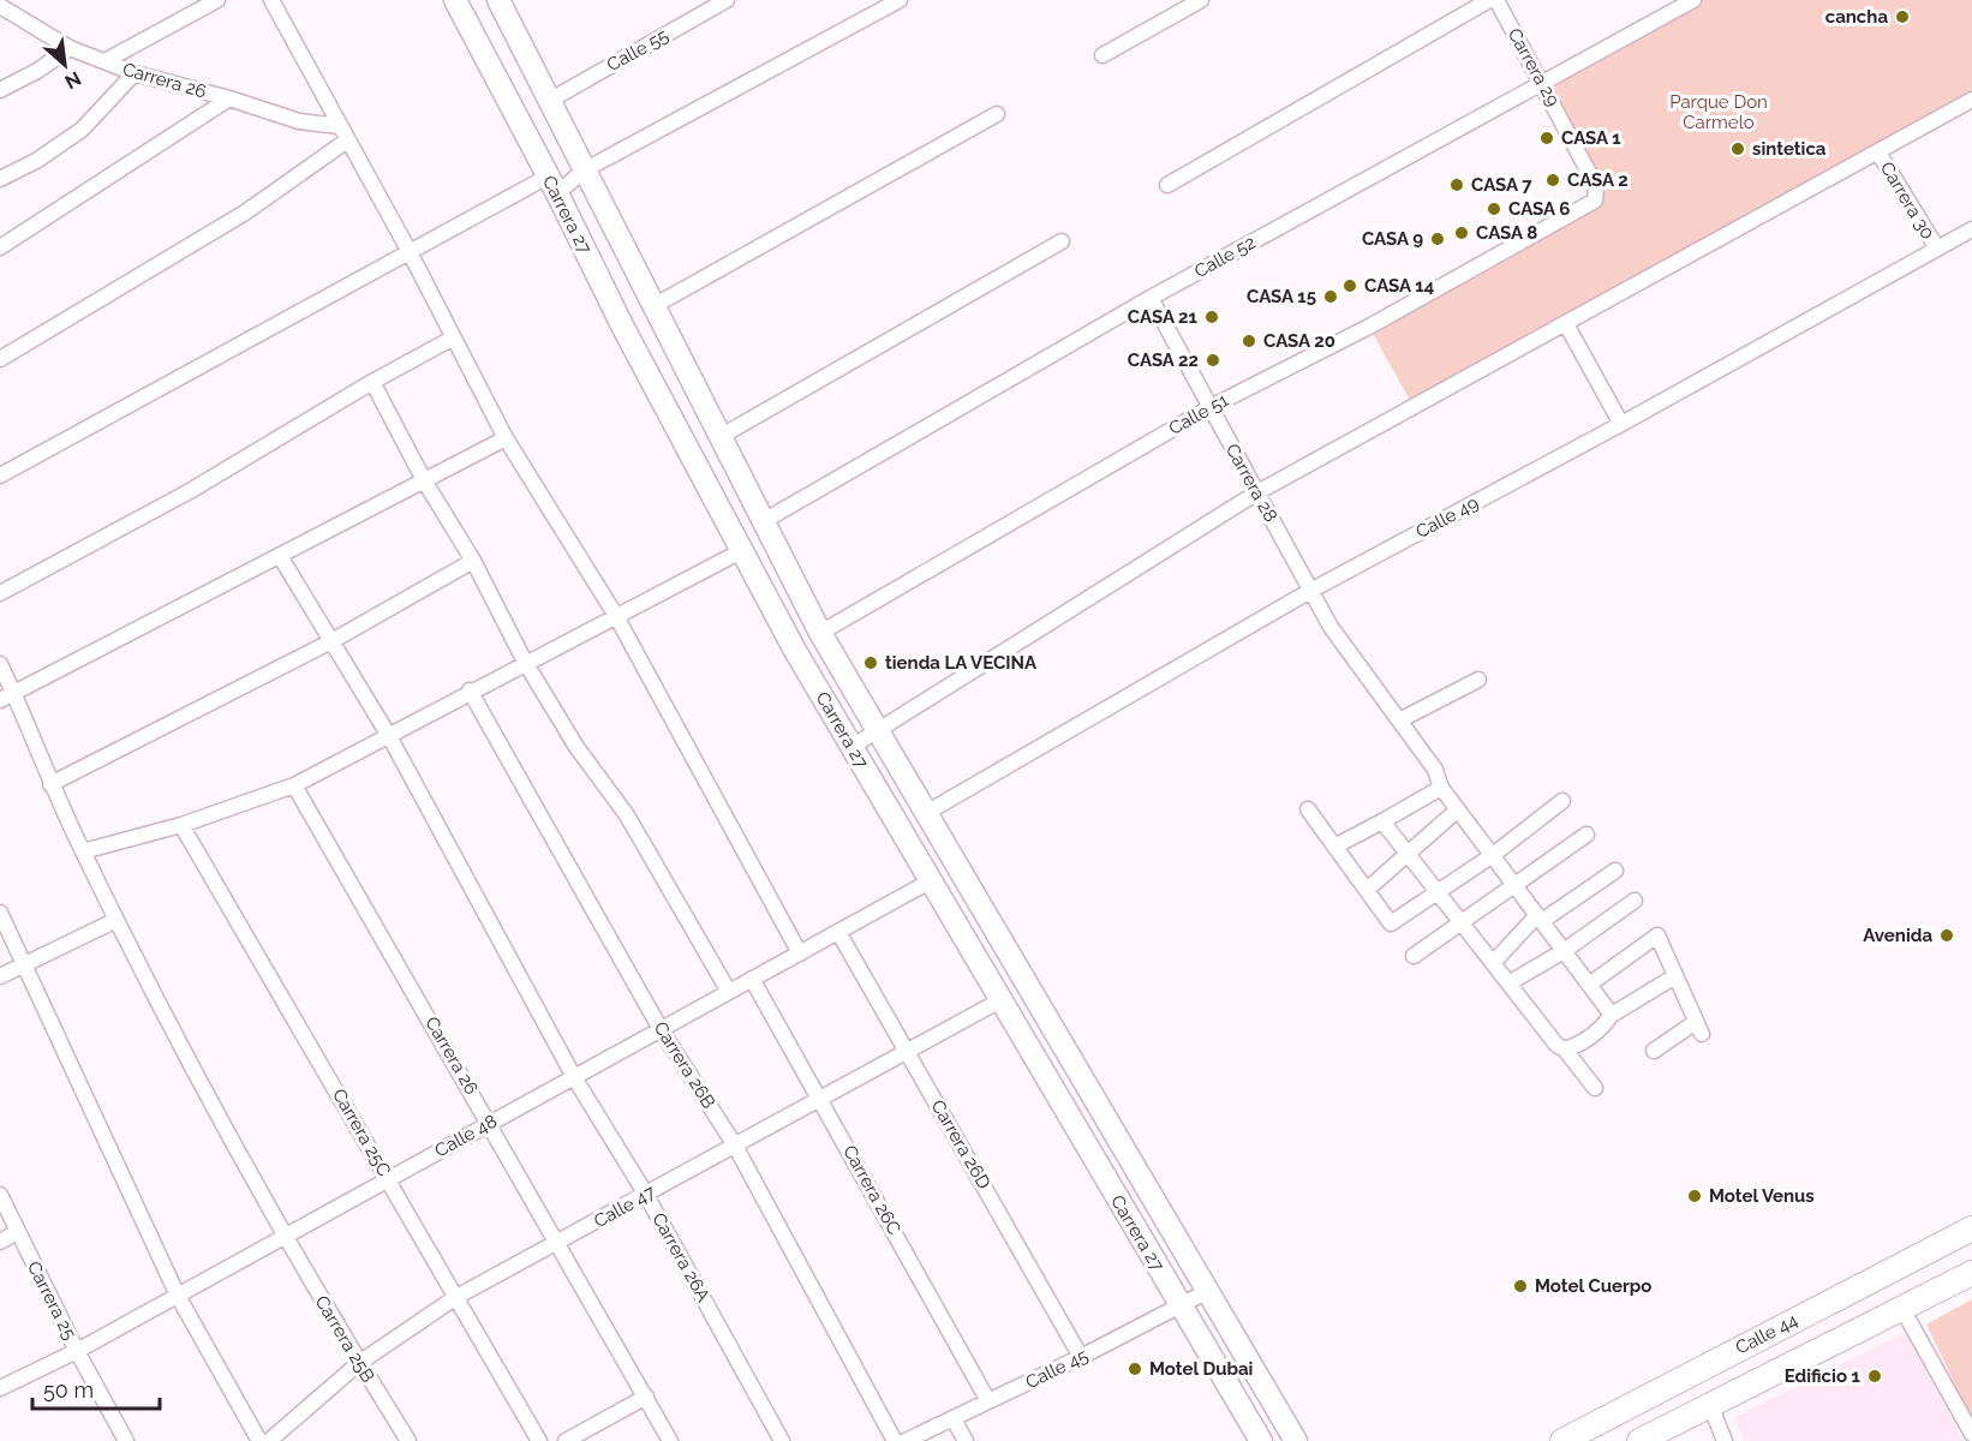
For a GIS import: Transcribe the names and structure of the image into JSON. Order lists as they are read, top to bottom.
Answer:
{
  "streets": {
    "main road": ["Calle 44"],
    "street": [
      "Calle 55",
      "Carrera 29",
      "Carrera 26",
      "Carrera 30",
      "Carrera 27",
      "Calle 52",
      "Calle 51",
      "Carrera 28",
      "Calle 49",
      "Carrera 26B",
      "Carrera 25C",
      "Calle 48",
      "Carrera 26D",
      "Carrera 26C",
      "Calle 47",
      "Carrera 26A",
      "Carrera 25",
      "Carrera 25B",
      "Calle 45"
    ]
  },
  "crossings": [
    ["Calle 55", "Carrera 27"],
    ["Carrera 29", "Calle 52"],
    ["Carrera 29", "Calle 51"],
    ["Carrera 26", "Calle 48"],
    ["Carrera 26", "Calle 47"],
    ["Carrera 30", "Calle 49"],
    ["Carrera 27", "Calle 52"],
    ["Carrera 27", "Calle 51"],
    ["Carrera 27", "Calle 49"],
    ["Carrera 27", "Calle 48"],
    ["Carrera 27", "Calle 47"],
    ["Carrera 27", "Calle 45"],
    ["Calle 52", "Carrera 28"],
    ["Calle 51", "Carrera 28"],
    ["Carrera 28", "Calle 49"],
    ["Carrera 26B", "Calle 48"],
    ["Carrera 26B", "Calle 47"],
    ["Carrera 25C", "Calle 48"],
    ["Carrera 25C", "Calle 47"],
    ["Calle 48", "Carrera 26D"],
    ["Calle 48", "Carrera 26C"],
    ["Calle 48", "Carrera 26A"],
    ["Calle 48", "Carrera 25"],
    ["Calle 48", "Carrera 25B"],
    ["Carrera 26D", "Calle 47"],
    ["Carrera 26D", "Calle 45"],
    ["Carrera 26C", "Calle 47"],
    ["Carrera 26C", "Calle 45"],
    ["Calle 47", "Carrera 26A"],
    ["Calle 47", "Carrera 25B"]
  ],
  "parks": ["Parque Don Carmelo"],
  "places": [
    "cancha",
    "CASA 1",
    "sintetica",
    "CASA 2",
    "CASA 7",
    "CASA 6",
    "CASA 8",
    "CASA 9",
    "CASA 14",
    "CASA 15",
    "CASA 21",
    "CASA 20",
    "CASA 22",
    "tienda LA VECINA",
    "Avenida",
    "Motel Venus",
    "Motel Cuerpo",
    "Motel Dubai",
    "Edificio 1"
  ],
  "scale_bar": "50 m",
  "north": "bottom right"
}
